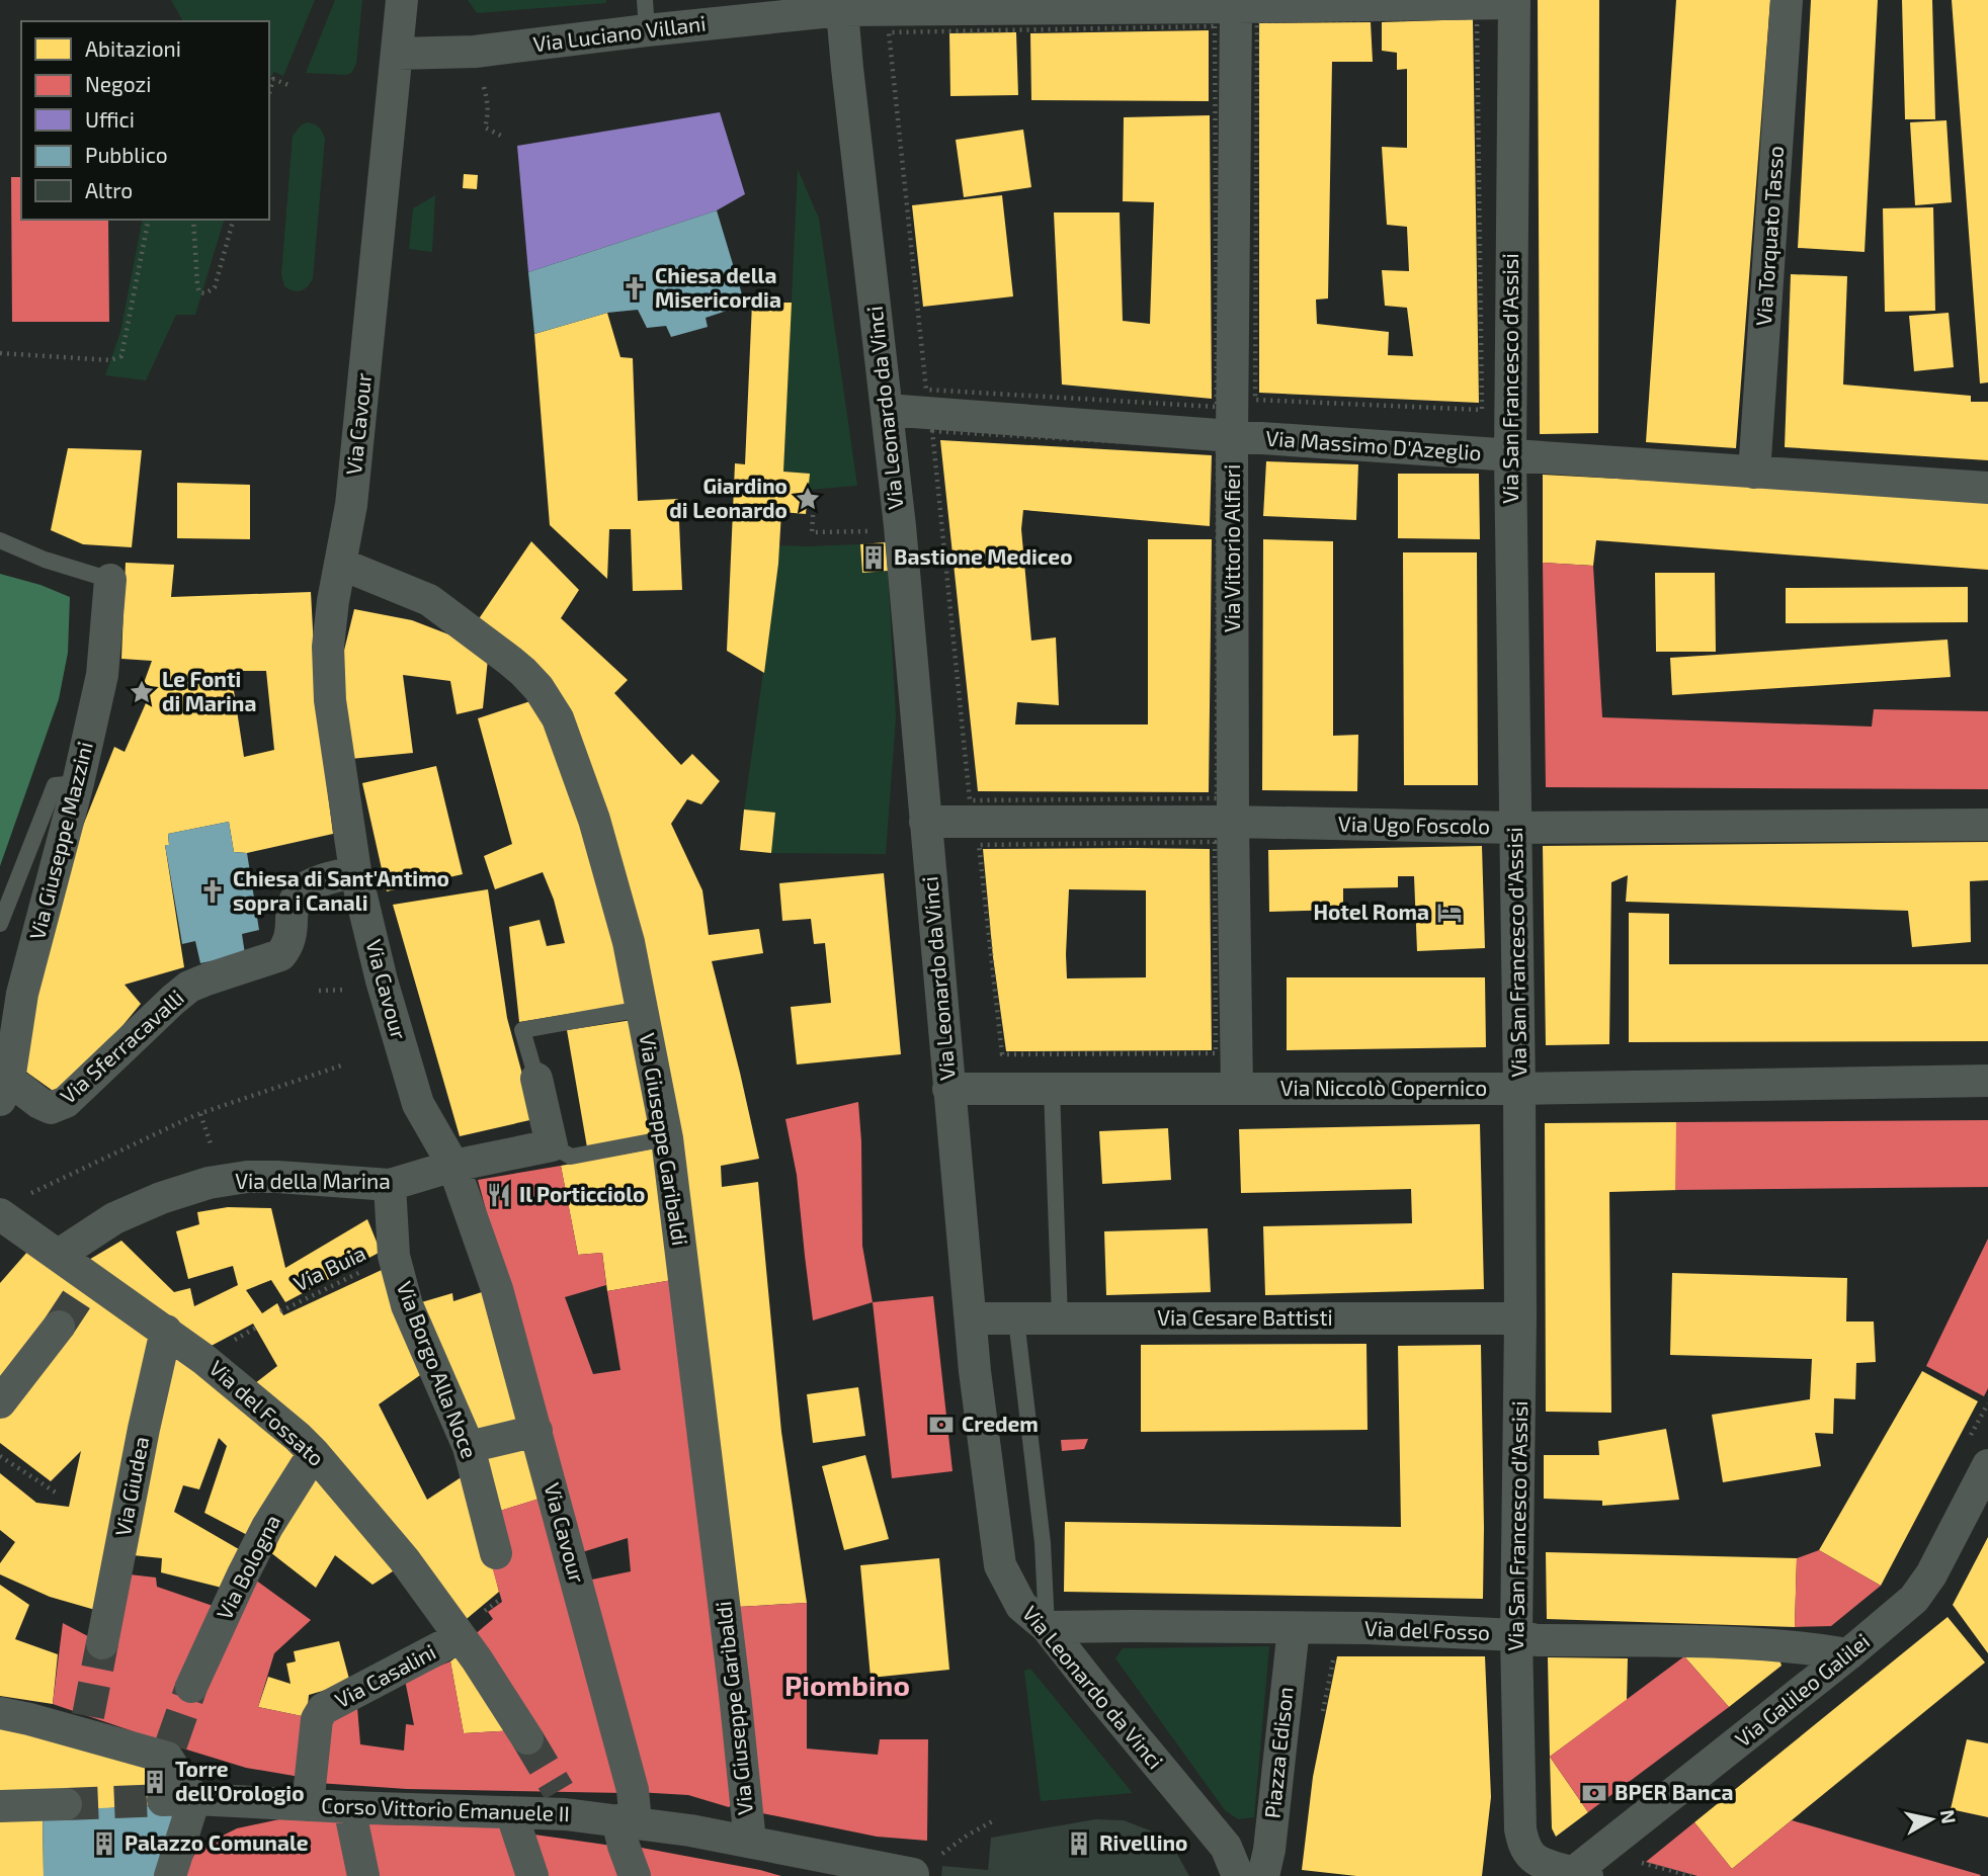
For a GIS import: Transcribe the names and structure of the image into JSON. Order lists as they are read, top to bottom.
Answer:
{
  "streets": {
    "street": [
      "Via Luciano Villani",
      "Via Torquato Tasso",
      "Via San Francesco d'Assisi",
      "Via Leonardo da Vinci",
      "Via Cavour",
      "Via Massimo D'Azeglio",
      "Via Vittorio Alfieri",
      "Via Ugo Foscolo",
      "Via Giuseppe Mazzini",
      "Via Sferracavalli",
      "Via Niccolò Copernico",
      "Via Giuseppe Garibaldi",
      "Via della Marina",
      "Via Cesare Battisti",
      "Via Borgo Alla Noce",
      "Via del Fossato",
      "Via Giudea",
      "Via Bologna",
      "Via del Fosso",
      "Via Casalini",
      "Via Galileo Galilei",
      "Piazza Edison",
      "Corso Vittorio Emanuele II"
    ],
    "path": ["Via Buia"]
  },
  "crossings": [
    ["Via Luciano Villani", "Via San Francesco d'Assisi"],
    ["Via Luciano Villani", "Via Leonardo da Vinci"],
    ["Via Luciano Villani", "Via Cavour"],
    ["Via Luciano Villani", "Via Vittorio Alfieri"],
    ["Via Torquato Tasso", "Via Massimo D'Azeglio"],
    ["Via San Francesco d'Assisi", "Via Massimo D'Azeglio"],
    ["Via San Francesco d'Assisi", "Via Ugo Foscolo"],
    ["Via San Francesco d'Assisi", "Via Niccolò Copernico"],
    ["Via San Francesco d'Assisi", "Via Cesare Battisti"],
    ["Via San Francesco d'Assisi", "Via del Fosso"],
    ["Via San Francesco d'Assisi", "Via Galileo Galilei"],
    ["Via Leonardo da Vinci", "Via Massimo D'Azeglio"],
    ["Via Leonardo da Vinci", "Via Ugo Foscolo"],
    ["Via Leonardo da Vinci", "Via Niccolò Copernico"],
    ["Via Leonardo da Vinci", "Via Cesare Battisti"],
    ["Via Leonardo da Vinci", "Via del Fosso"],
    ["Via Cavour", "Via Sferracavalli"],
    ["Via Cavour", "Via Giuseppe Garibaldi"],
    ["Via Cavour", "Via della Marina"],
    ["Via Cavour", "Corso Vittorio Emanuele II"],
    ["Via Massimo D'Azeglio", "Via Vittorio Alfieri"],
    ["Via Vittorio Alfieri", "Via Ugo Foscolo"],
    ["Via Vittorio Alfieri", "Via Niccolò Copernico"],
    ["Via Giuseppe Mazzini", "Via Sferracavalli"],
    ["Via Giuseppe Garibaldi", "Corso Vittorio Emanuele II"],
    ["Via della Marina", "Via Borgo Alla Noce"],
    ["Via della Marina", "Via del Fossato"],
    ["Via Buia", "Via Borgo Alla Noce"],
    ["Via del Fossato", "Via Giudea"],
    ["Via del Fossato", "Via Bologna"],
    ["Via del Fossato", "Via Casalini"],
    ["Via del Fosso", "Via Galileo Galilei"],
    ["Via del Fosso", "Piazza Edison"],
    ["Via Casalini", "Corso Vittorio Emanuele II"]
  ],
  "districts": ["Piombino"],
  "places": {
    "church": ["Chiesa della Misericordia", "Chiesa di Sant'Antimo sopra i Canali"],
    "place": ["Giardino di Leonardo", "Le Fonti di Marina"],
    "building": [
      "Bastione Mediceo",
      "Torre dell'Orologio",
      "Palazzo Comunale",
      "Rivellino"
    ],
    "hotel": ["Hotel Roma"],
    "restaurant": ["Il Porticciolo"],
    "bank": ["Credem", "BPER Banca"]
  },
  "legend": [
    "Abitazioni",
    "Negozi",
    "Uffici",
    "Pubblico",
    "Altro"
  ],
  "north": "right"
}
